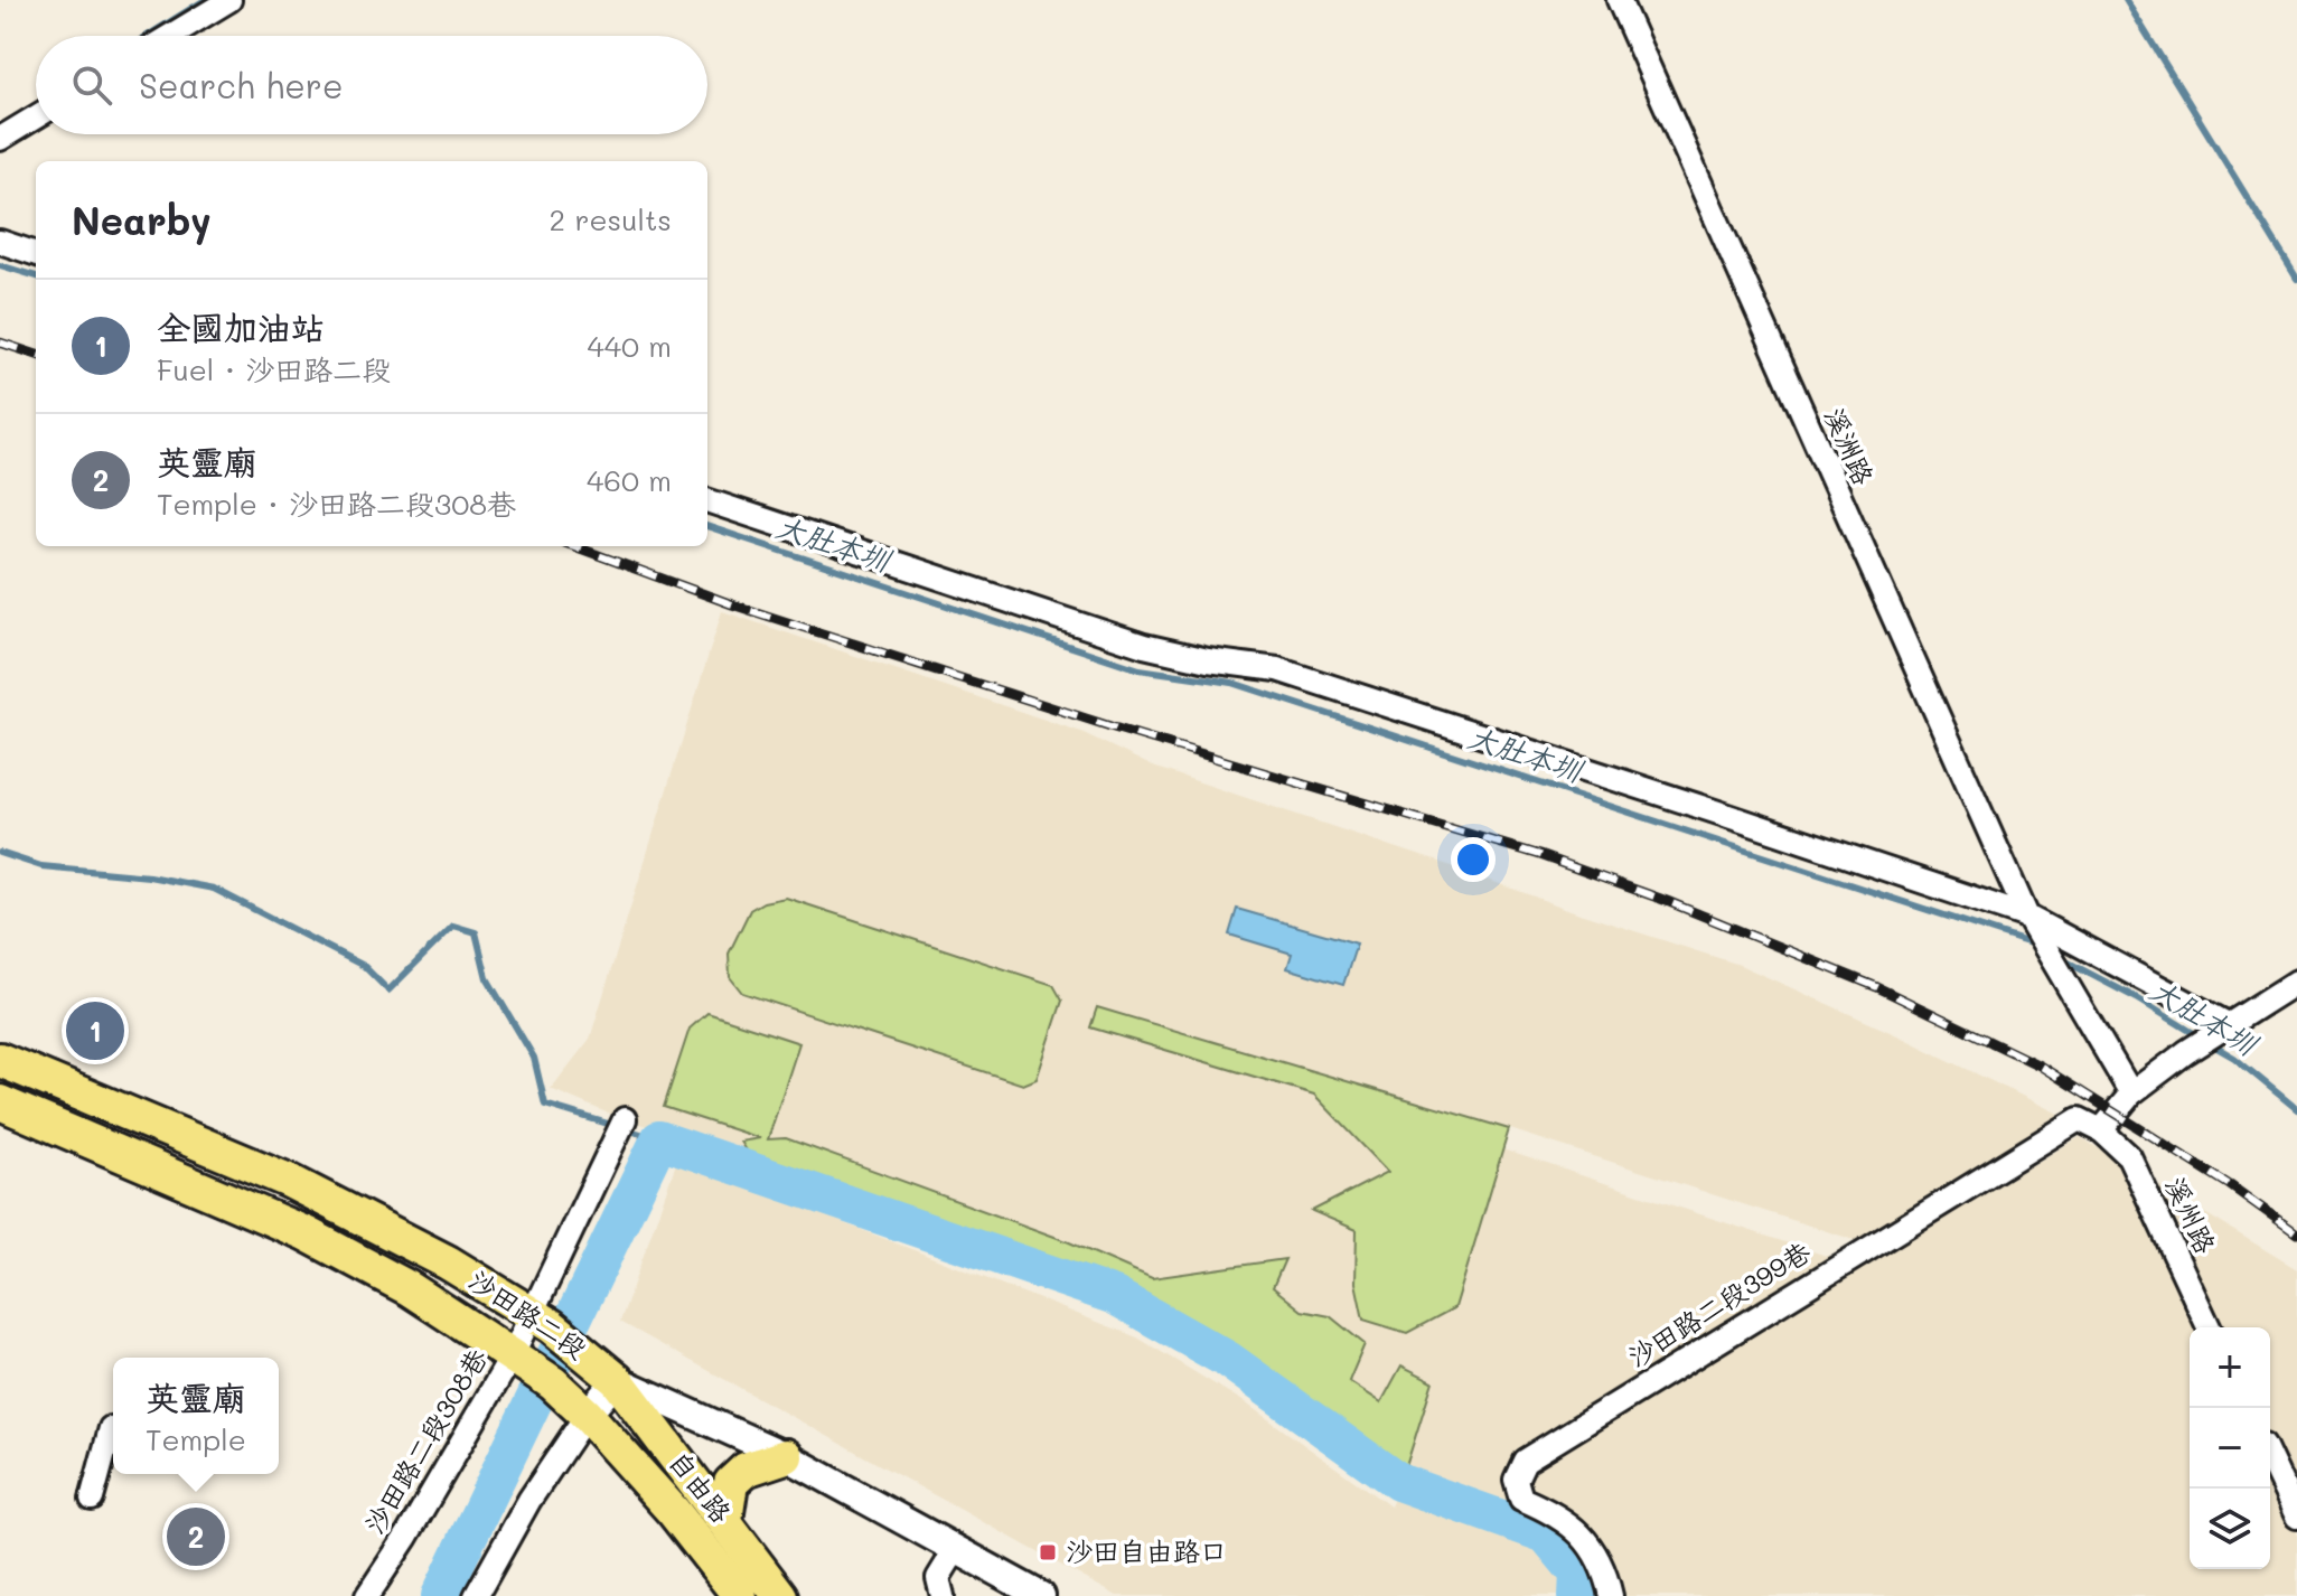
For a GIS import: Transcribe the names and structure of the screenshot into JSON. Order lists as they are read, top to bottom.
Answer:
{
  "streets": {
    "main road": ["沙田路二段", "自由路"],
    "street": [
      "溪洲路",
      "溪州路",
      "沙田路二段399巷",
      "沙田路二段308巷"
    ]
  },
  "crossings": [
    ["溪州路", "沙田路二段399巷"],
    ["沙田路二段", "沙田路二段308巷"],
    ["沙田路二段", "自由路"]
  ],
  "water": ["大肚本圳"],
  "places": {
    "transit": ["沙田自由路口"]
  },
  "page": {
    "search": "Search here",
    "heading": ["Nearby", "2 results"],
    "list": [
      {
        "mark": "1",
        "name": "全國加油站",
        "note": "Fuel · 沙田路二段",
        "value": "440 m"
      },
      {
        "mark": "2",
        "name": "英靈廟",
        "note": "Temple · 沙田路二段308巷",
        "value": "460 m"
      }
    ],
    "pins": ["1", "2"],
    "map_buttons": ["+", "−"],
    "popup": ["英靈廟", "Temple"]
  }
}
